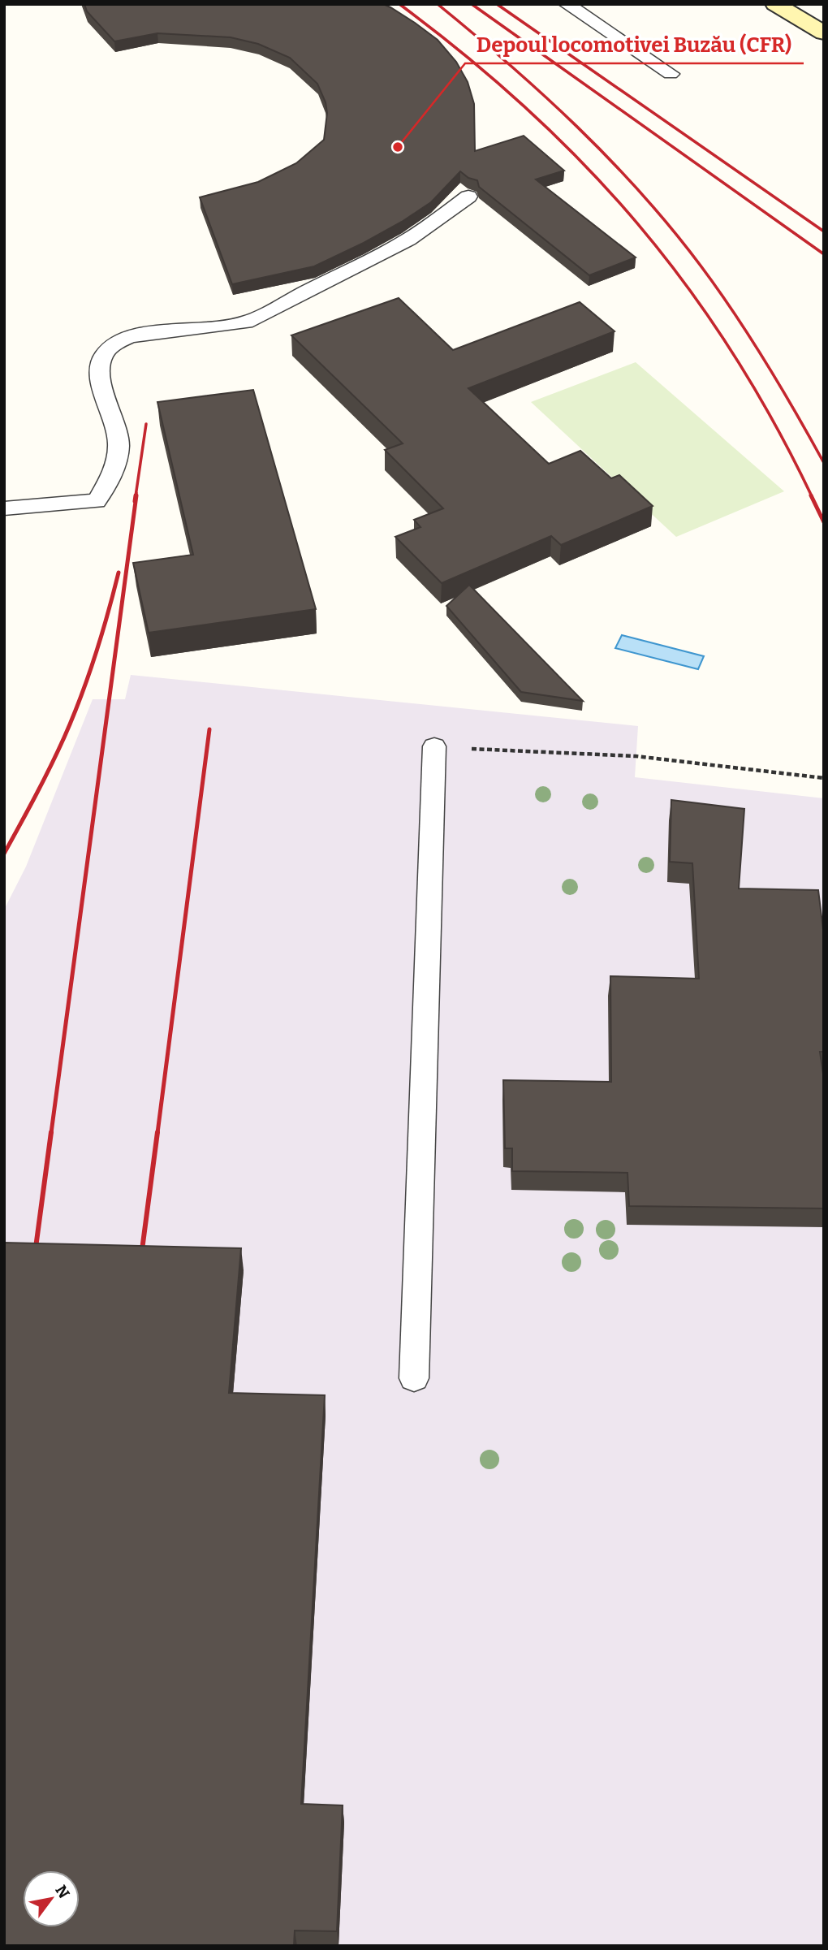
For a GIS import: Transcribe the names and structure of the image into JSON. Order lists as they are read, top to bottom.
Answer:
{
  "places": ["Depoul locomotivei Buzău (CFR)"],
  "north": "top right"
}
